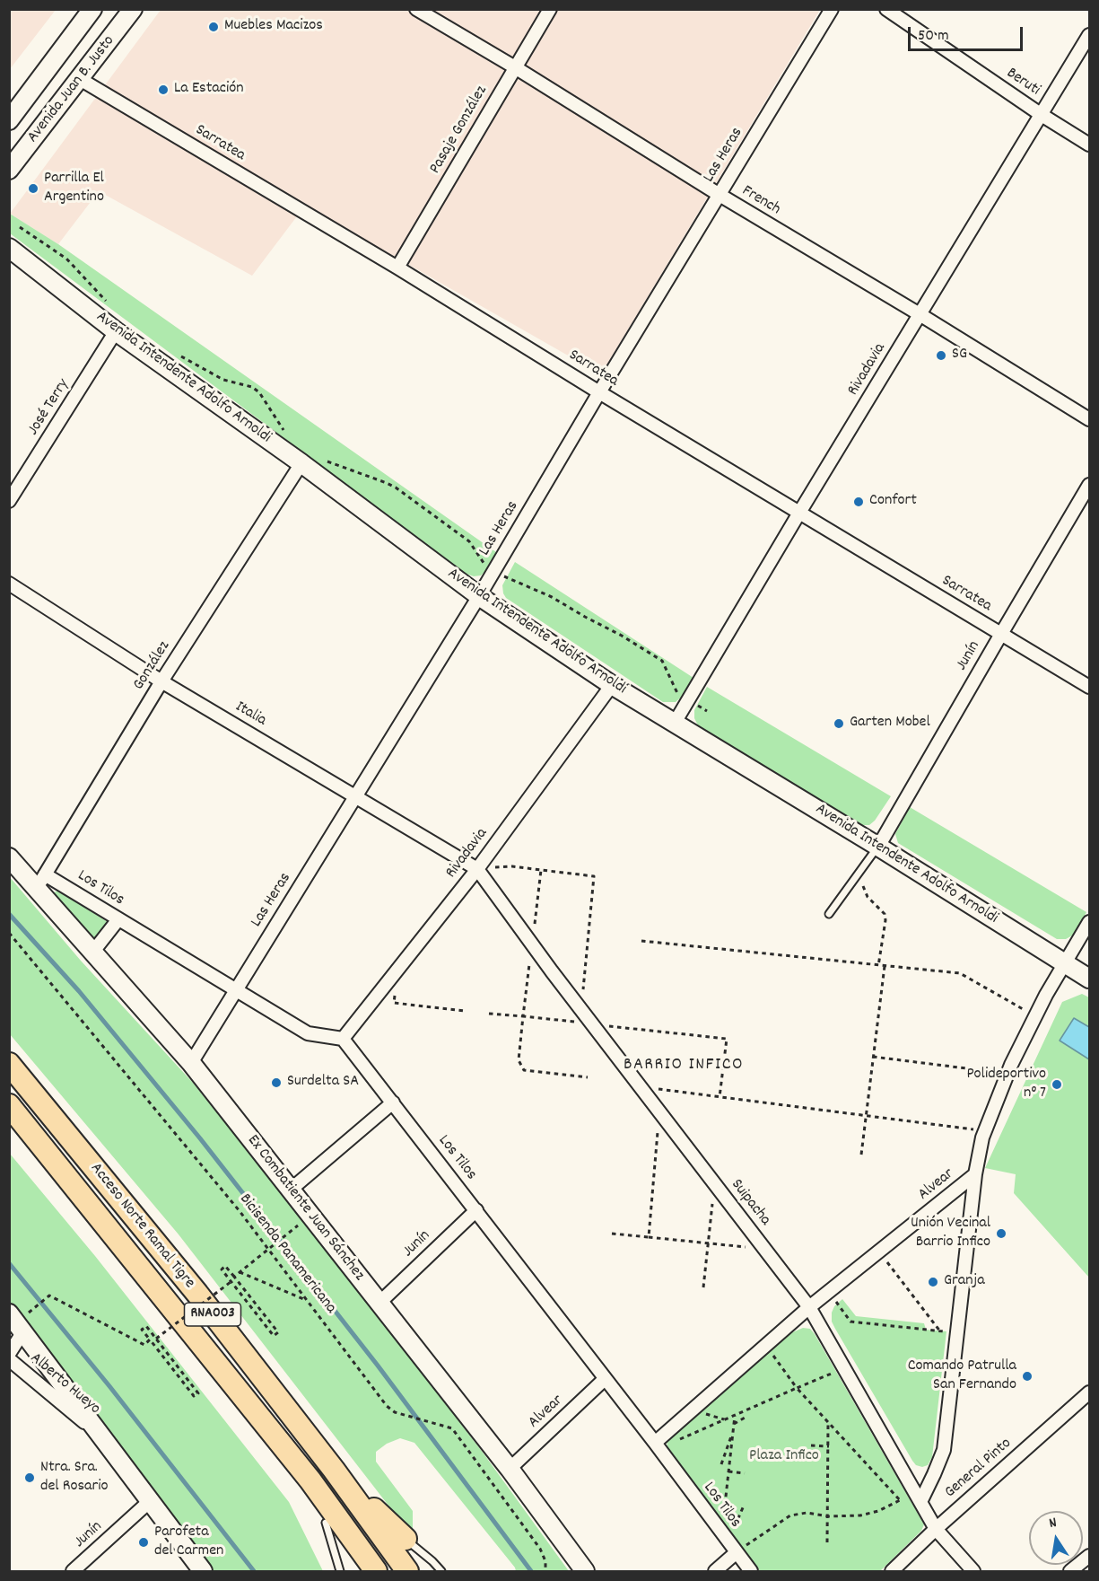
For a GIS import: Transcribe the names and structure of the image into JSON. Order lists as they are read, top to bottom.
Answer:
{
  "streets": {
    "highway": ["Acceso Norte Ramal Tigre", "RNA003"],
    "main road": ["Avenida Juan B. Justo", "Avenida Intendente Adolfo Arnoldi", "Ex Combatiente Juan Sánchez"],
    "street": [
      "Beruti",
      "Pasaje González",
      "Sarratea",
      "Las Heras",
      "French",
      "Rivadavia",
      "José Terry",
      "Junín",
      "González",
      "Italia",
      "Los Tilos",
      "Alvear",
      "Suipacha",
      "Alberto Hueyo",
      "General Pinto"
    ],
    "path": ["Bicisenda Panamericana"]
  },
  "crossings": [
    ["Beruti", "Rivadavia"],
    ["Avenida Juan B. Justo", "Sarratea"],
    ["Pasaje González", "Sarratea"],
    ["Pasaje González", "French"],
    ["Sarratea", "Las Heras"],
    ["Sarratea", "Rivadavia"],
    ["Sarratea", "Junín"],
    ["Las Heras", "French"],
    ["Las Heras", "Avenida Intendente Adolfo Arnoldi"],
    ["Las Heras", "Italia"],
    ["Las Heras", "Los Tilos"],
    ["Las Heras", "Ex Combatiente Juan Sánchez"],
    ["French", "Rivadavia"],
    ["Rivadavia", "Avenida Intendente Adolfo Arnoldi"],
    ["Rivadavia", "Italia"],
    ["Rivadavia", "Los Tilos"],
    ["Rivadavia", "Suipacha"],
    ["Avenida Intendente Adolfo Arnoldi", "José Terry"],
    ["Avenida Intendente Adolfo Arnoldi", "Junín"],
    ["Avenida Intendente Adolfo Arnoldi", "González"],
    ["Avenida Intendente Adolfo Arnoldi", "Alvear"],
    ["Junín", "Los Tilos"],
    ["Junín", "Ex Combatiente Juan Sánchez"],
    ["González", "Italia"],
    ["González", "Los Tilos"],
    ["González", "Ex Combatiente Juan Sánchez"],
    ["Italia", "Suipacha"],
    ["Los Tilos", "Alvear"],
    ["Los Tilos", "Ex Combatiente Juan Sánchez"],
    ["Alvear", "Suipacha"],
    ["Alvear", "Ex Combatiente Juan Sánchez"],
    ["Suipacha", "General Pinto"]
  ],
  "districts": ["BARRIO INFICO"],
  "parks": ["Plaza Infico"],
  "places": [
    "Muebles Macizos",
    "La Estación",
    "Parrilla El Argentino",
    "SG",
    "Confort",
    "Garten Mobel",
    "Surdelta SA",
    "Polideportivo n° 7",
    "Unión Vecinal Barrio Infico",
    "Granja",
    "Comando Patrulla San Fernando",
    "Ntra. Sra. del Rosario",
    "Parofeta del Carmen"
  ],
  "scale_bar": "50 m",
  "north": "top"
}
